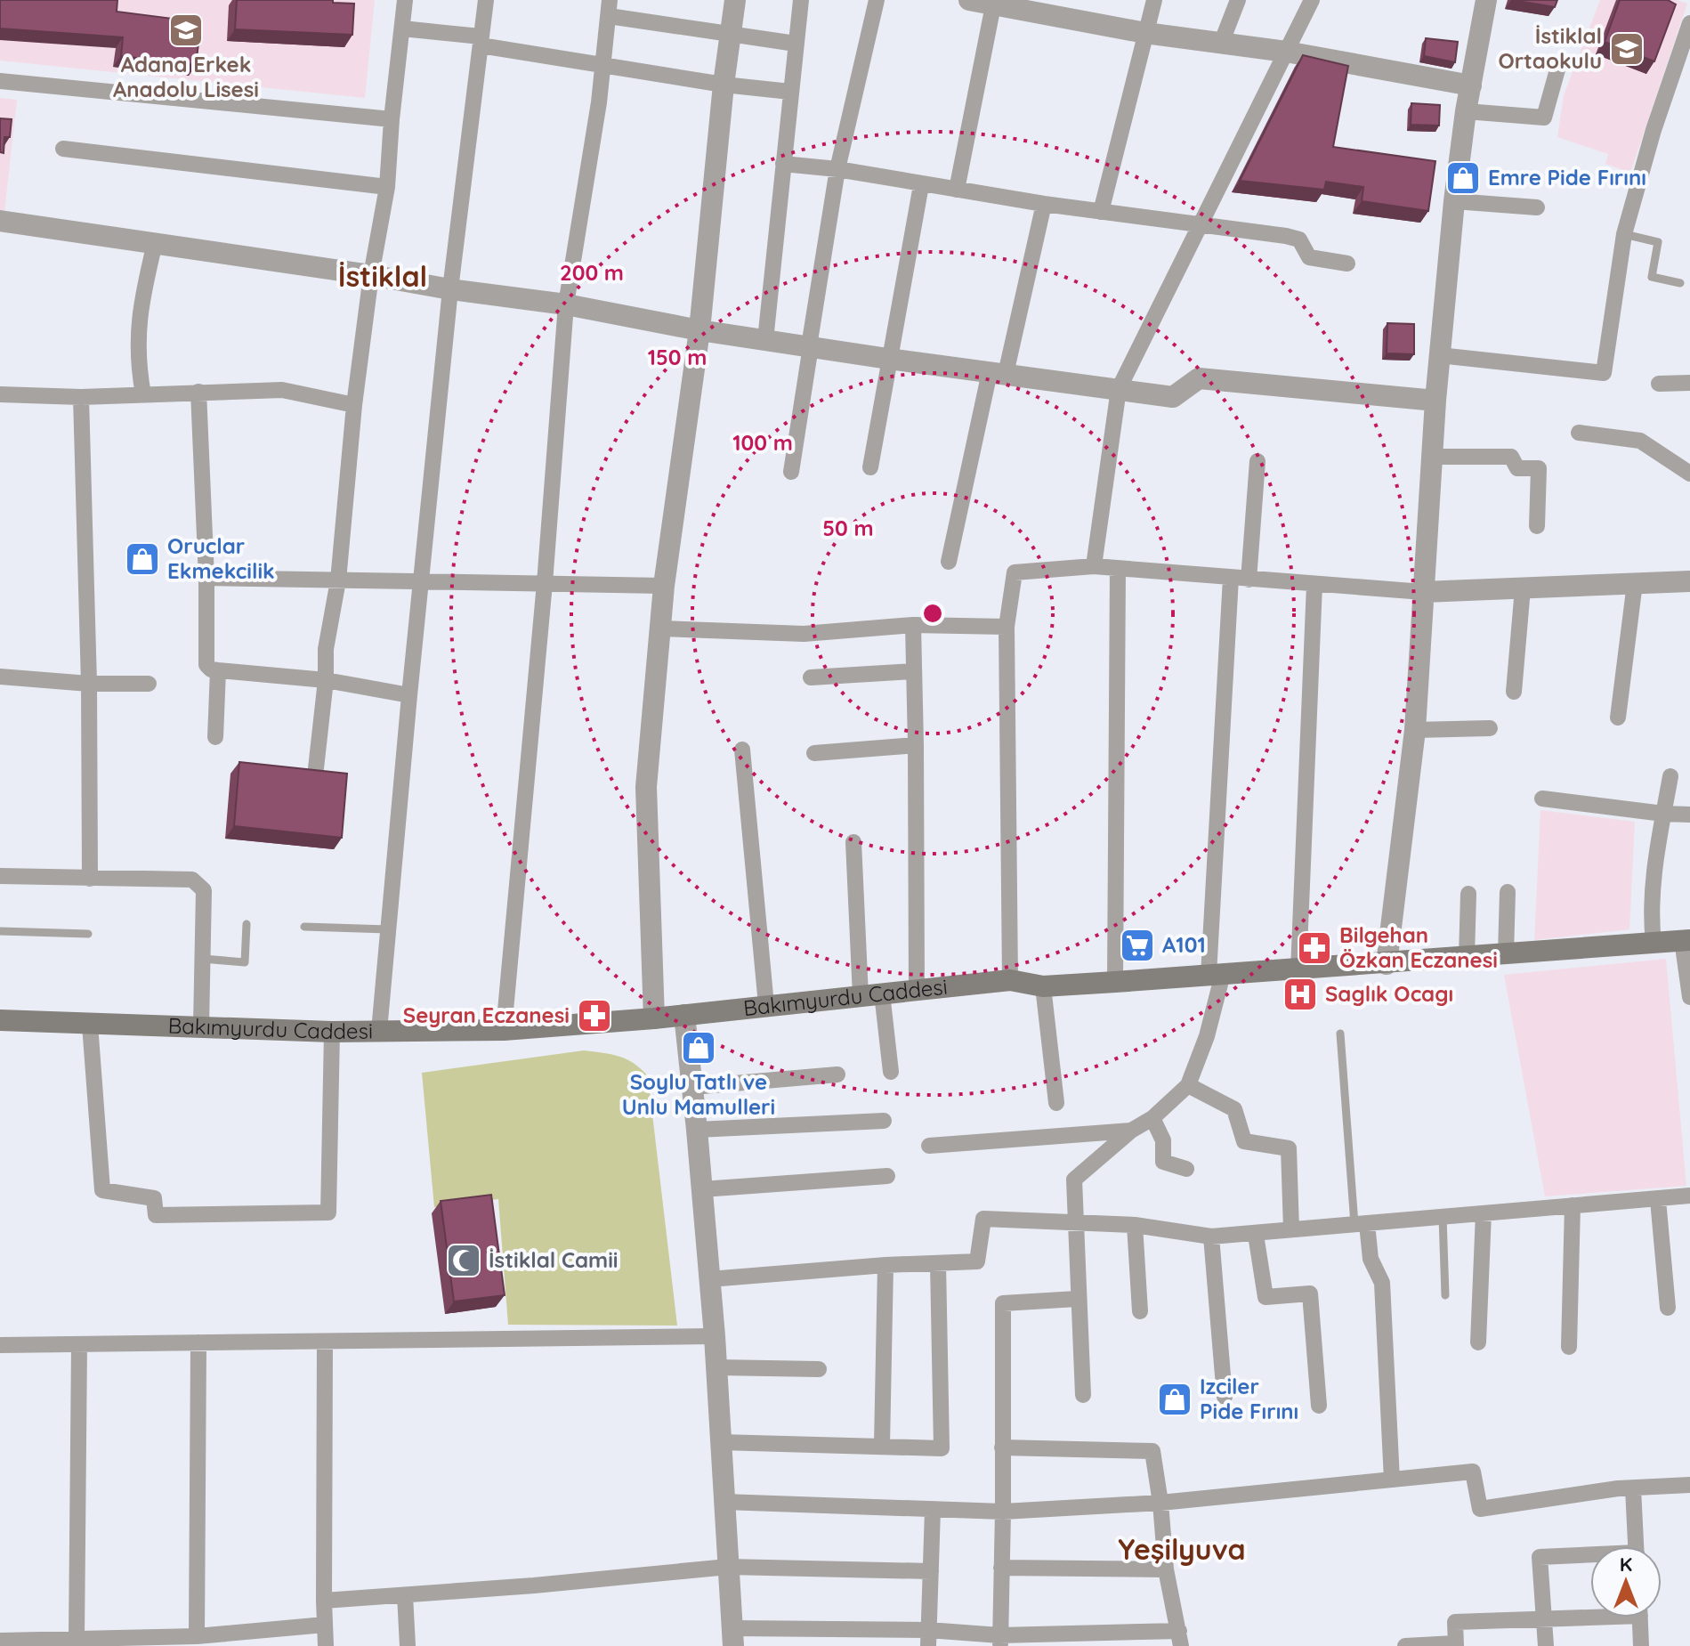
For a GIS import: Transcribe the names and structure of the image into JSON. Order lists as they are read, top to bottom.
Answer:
{
  "streets": {
    "main road": ["Bakımyurdu Caddesi"]
  },
  "districts": ["İstiklal", "Yeşilyuva"],
  "places": {
    "school or university": ["Adana Erkek Anadolu Lisesi", "İstiklal Ortaokulu"],
    "shop": [
      "Emre Pide Fırını",
      "Oruclar Ekmekcilik",
      "Soylu Tatlı ve Unlu Mamulleri",
      "Izciler Pide Fırını"
    ],
    "supermarket": ["A101"],
    "pharmacy": ["Bilgehan Özkan Eczanesi", "Seyran Eczanesi"],
    "hospital": ["Saglık Ocagı"],
    "mosque": ["İstiklal Camii"]
  },
  "north": "top",
  "rings": [
    "200 m",
    "150 m",
    "100 m",
    "50 m"
  ]
}
